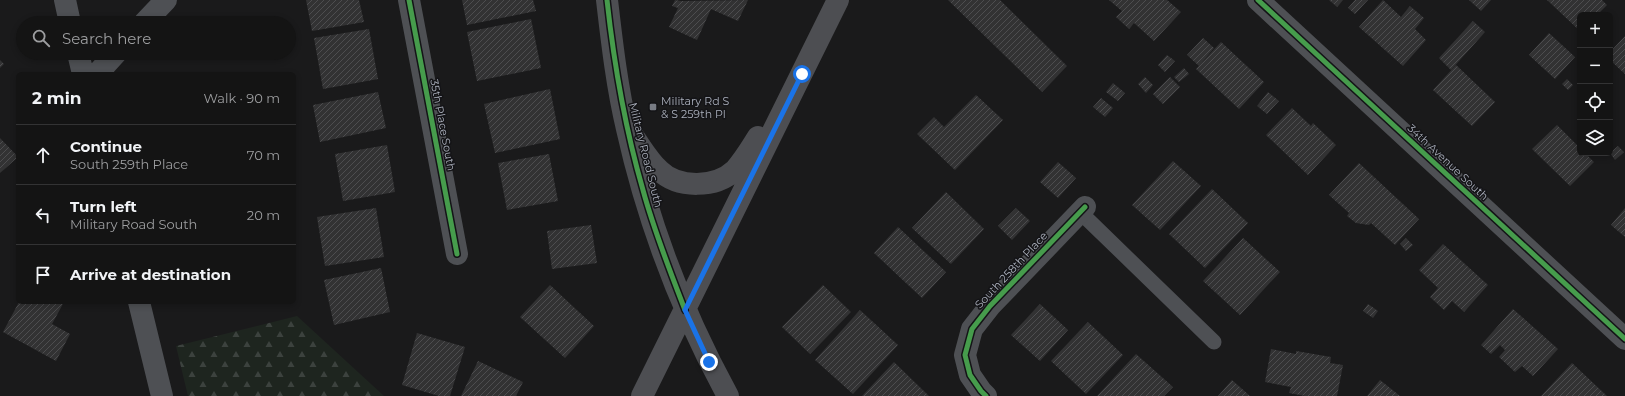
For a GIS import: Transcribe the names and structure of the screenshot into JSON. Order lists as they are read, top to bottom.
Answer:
{
  "streets": {
    "main road": ["Military Road South"],
    "street": ["35th Place South", "34th Avenue South", "South 258th Place"]
  },
  "places": {
    "transit": ["Military Rd S & S 259th Pl"]
  },
  "page": {
    "map_buttons": ["+", "−"],
    "search": "Search here",
    "heading": ["2 min", "Walk · 90 m"],
    "list": [
      ["Continue", "South 259th Place", "70 m"],
      ["Turn left", "Military Road South", "20 m"],
      "Arrive at destination"
    ]
  }
}
